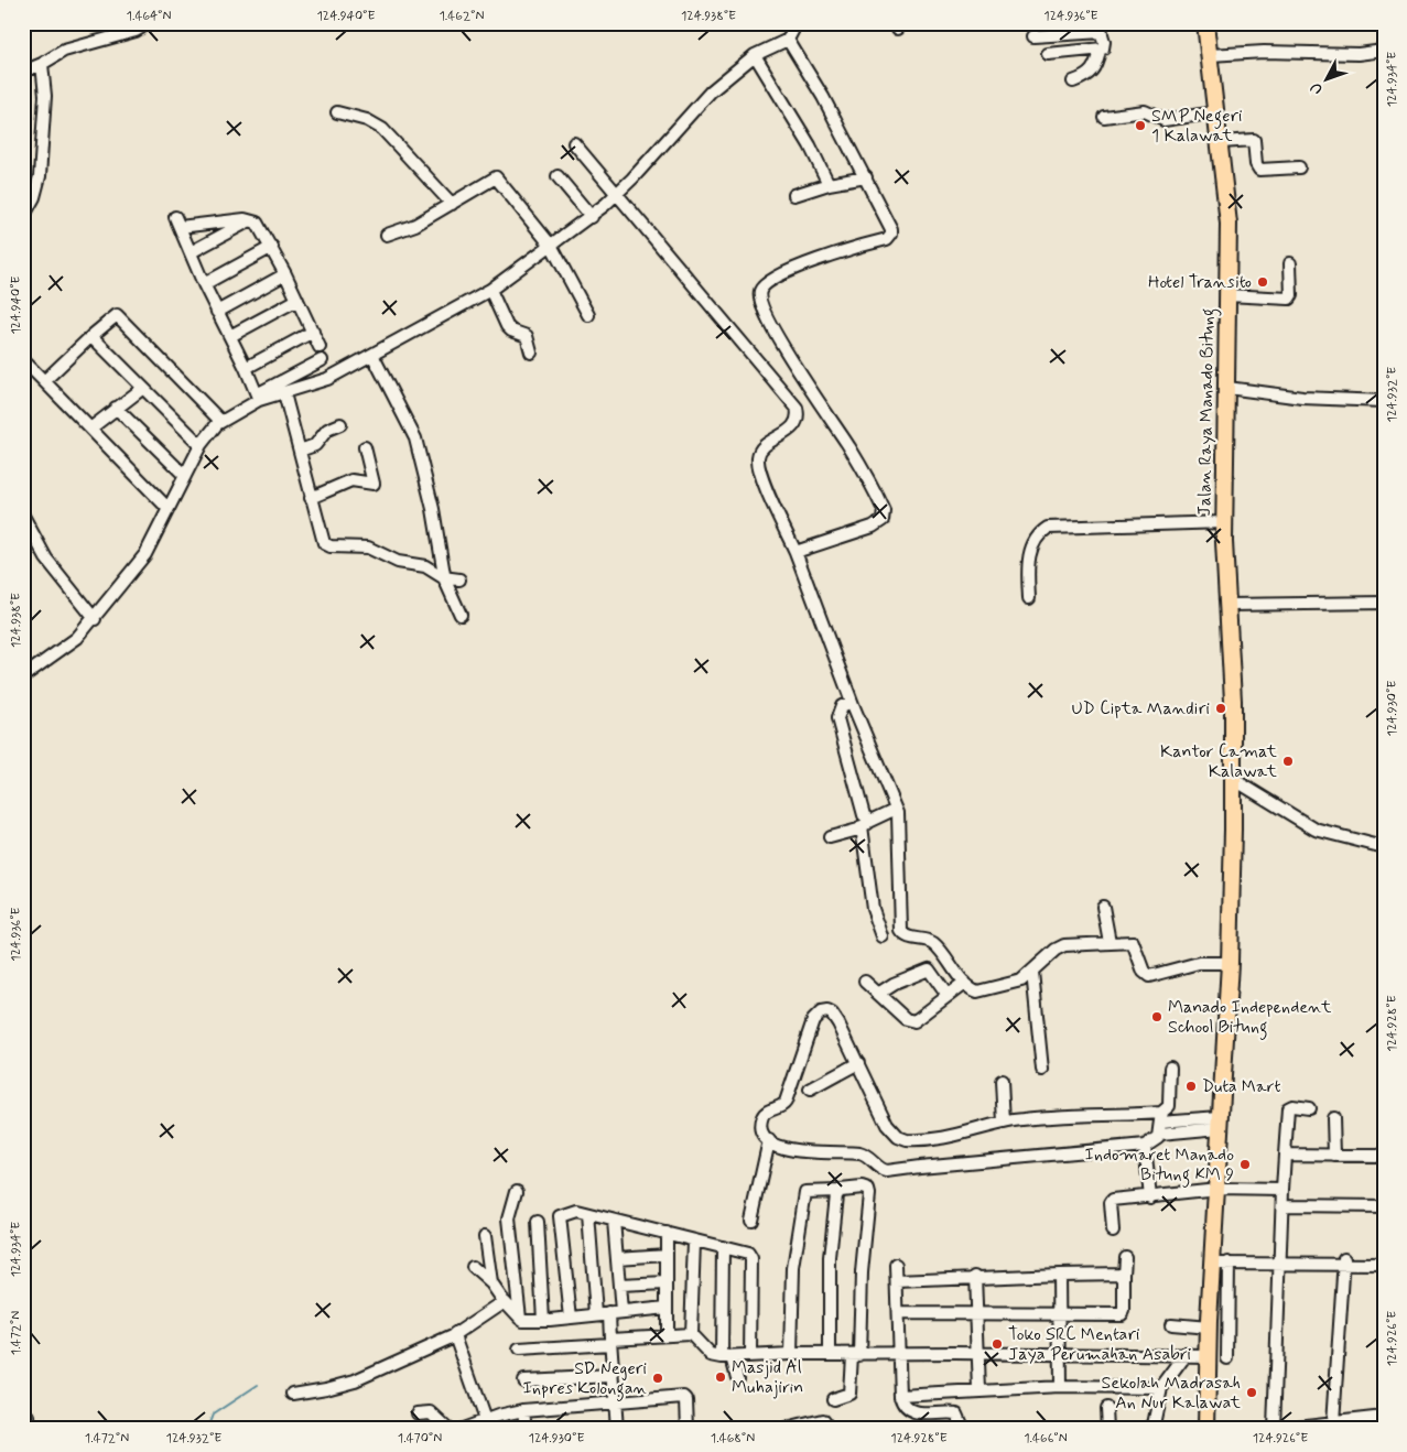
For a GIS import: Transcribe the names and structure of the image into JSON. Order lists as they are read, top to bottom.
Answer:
{
  "streets": {
    "highway": ["Jalan Raya Manado Bitung"]
  },
  "places": [
    "SMP Negeri 1 Kalawat",
    "Hotel Transito",
    "UD Cipta Mandiri",
    "Kantor Camat Kalawat",
    "Manado Independent School Bitung",
    "Duta Mart",
    "Indomaret Manado Bitung KM 9",
    "Toko SRC Mentari Jaya Perumahan Asabri",
    "Masjid Al Muhajirin",
    "SD Negeri Inpres Kolongan",
    "Sekolah Madrasah An Nur Kalawat"
  ],
  "north": "bottom left",
  "coordinates": [
    "1.464°N",
    "124.940°E",
    "1.462°N",
    "124.938°E",
    "124.936°E",
    "124.934°E",
    "124.932°E",
    "124.930°E",
    "124.928°E",
    "1.472°N",
    "124.926°E",
    "1.470°N",
    "1.468°N",
    "1.466°N"
  ]
}
